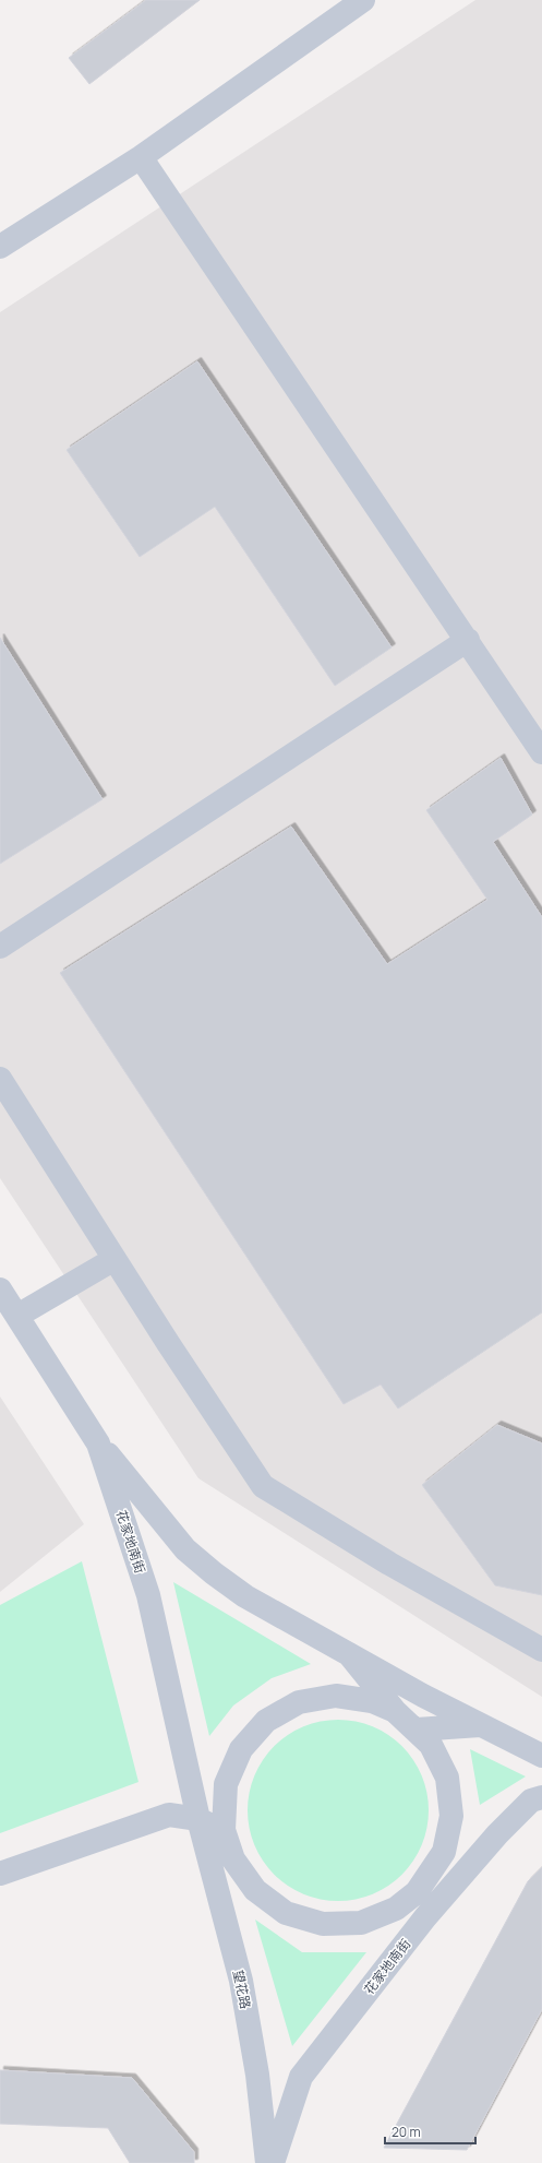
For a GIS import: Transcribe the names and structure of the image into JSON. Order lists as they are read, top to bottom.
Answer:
{
  "streets": {
    "street": ["花家地南街", "望花路"]
  },
  "crossings": [
    ["花家地南街", "望花路"]
  ],
  "scale_bar": "20 m"
}
